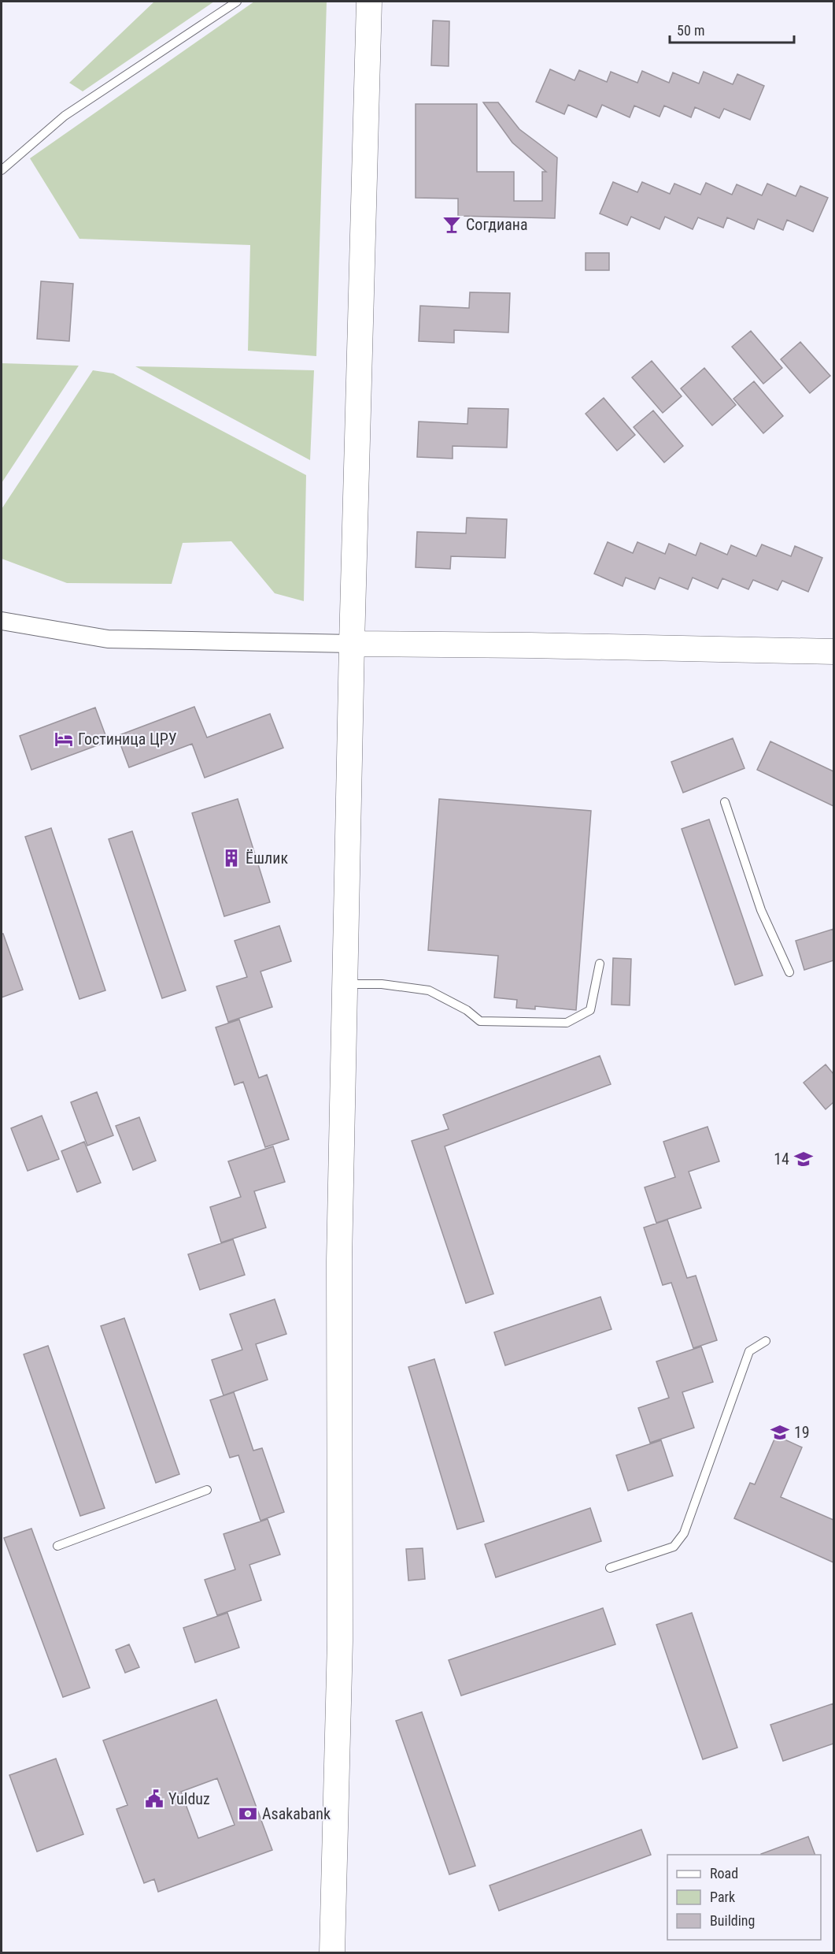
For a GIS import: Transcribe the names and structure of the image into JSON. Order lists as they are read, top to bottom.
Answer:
{
  "places": {
    "bar": ["Согдиана"],
    "hotel": ["Гостиница ЦРУ"],
    "building": ["Ёшлик"],
    "school or university": ["14", "19"],
    "public building": ["Yulduz"],
    "bank": ["Asakabank"]
  },
  "legend": ["Road", "Park", "Building"],
  "scale_bar": "50 m"
}
